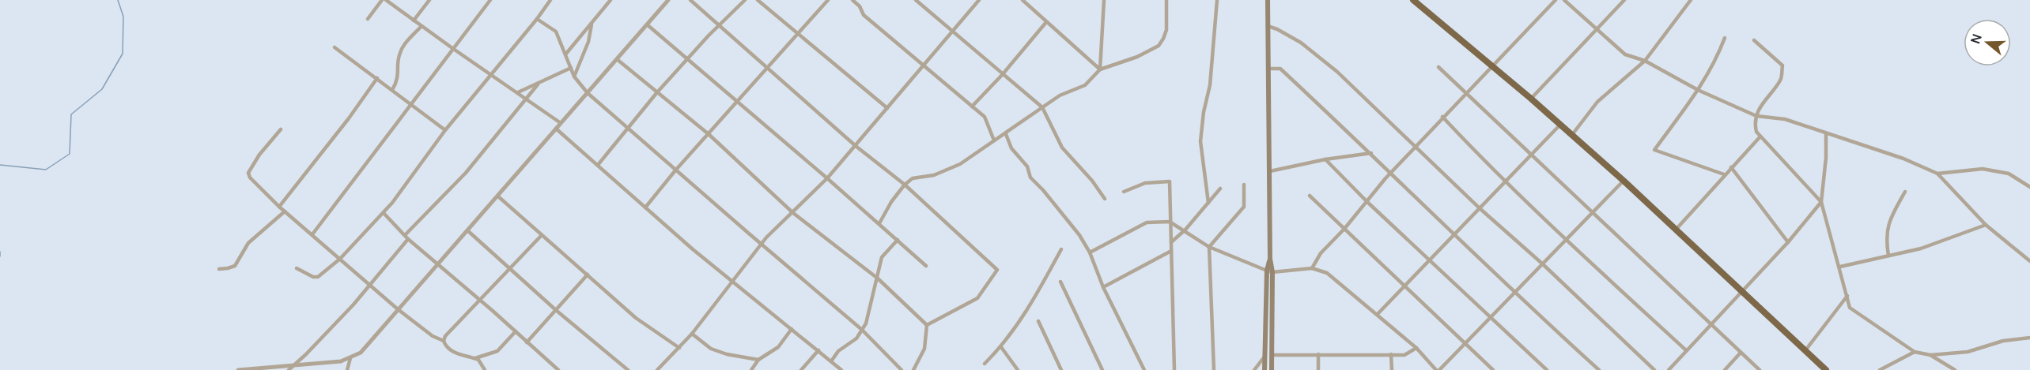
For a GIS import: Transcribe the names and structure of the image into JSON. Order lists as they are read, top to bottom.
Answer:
{
  "north": "left"
}
